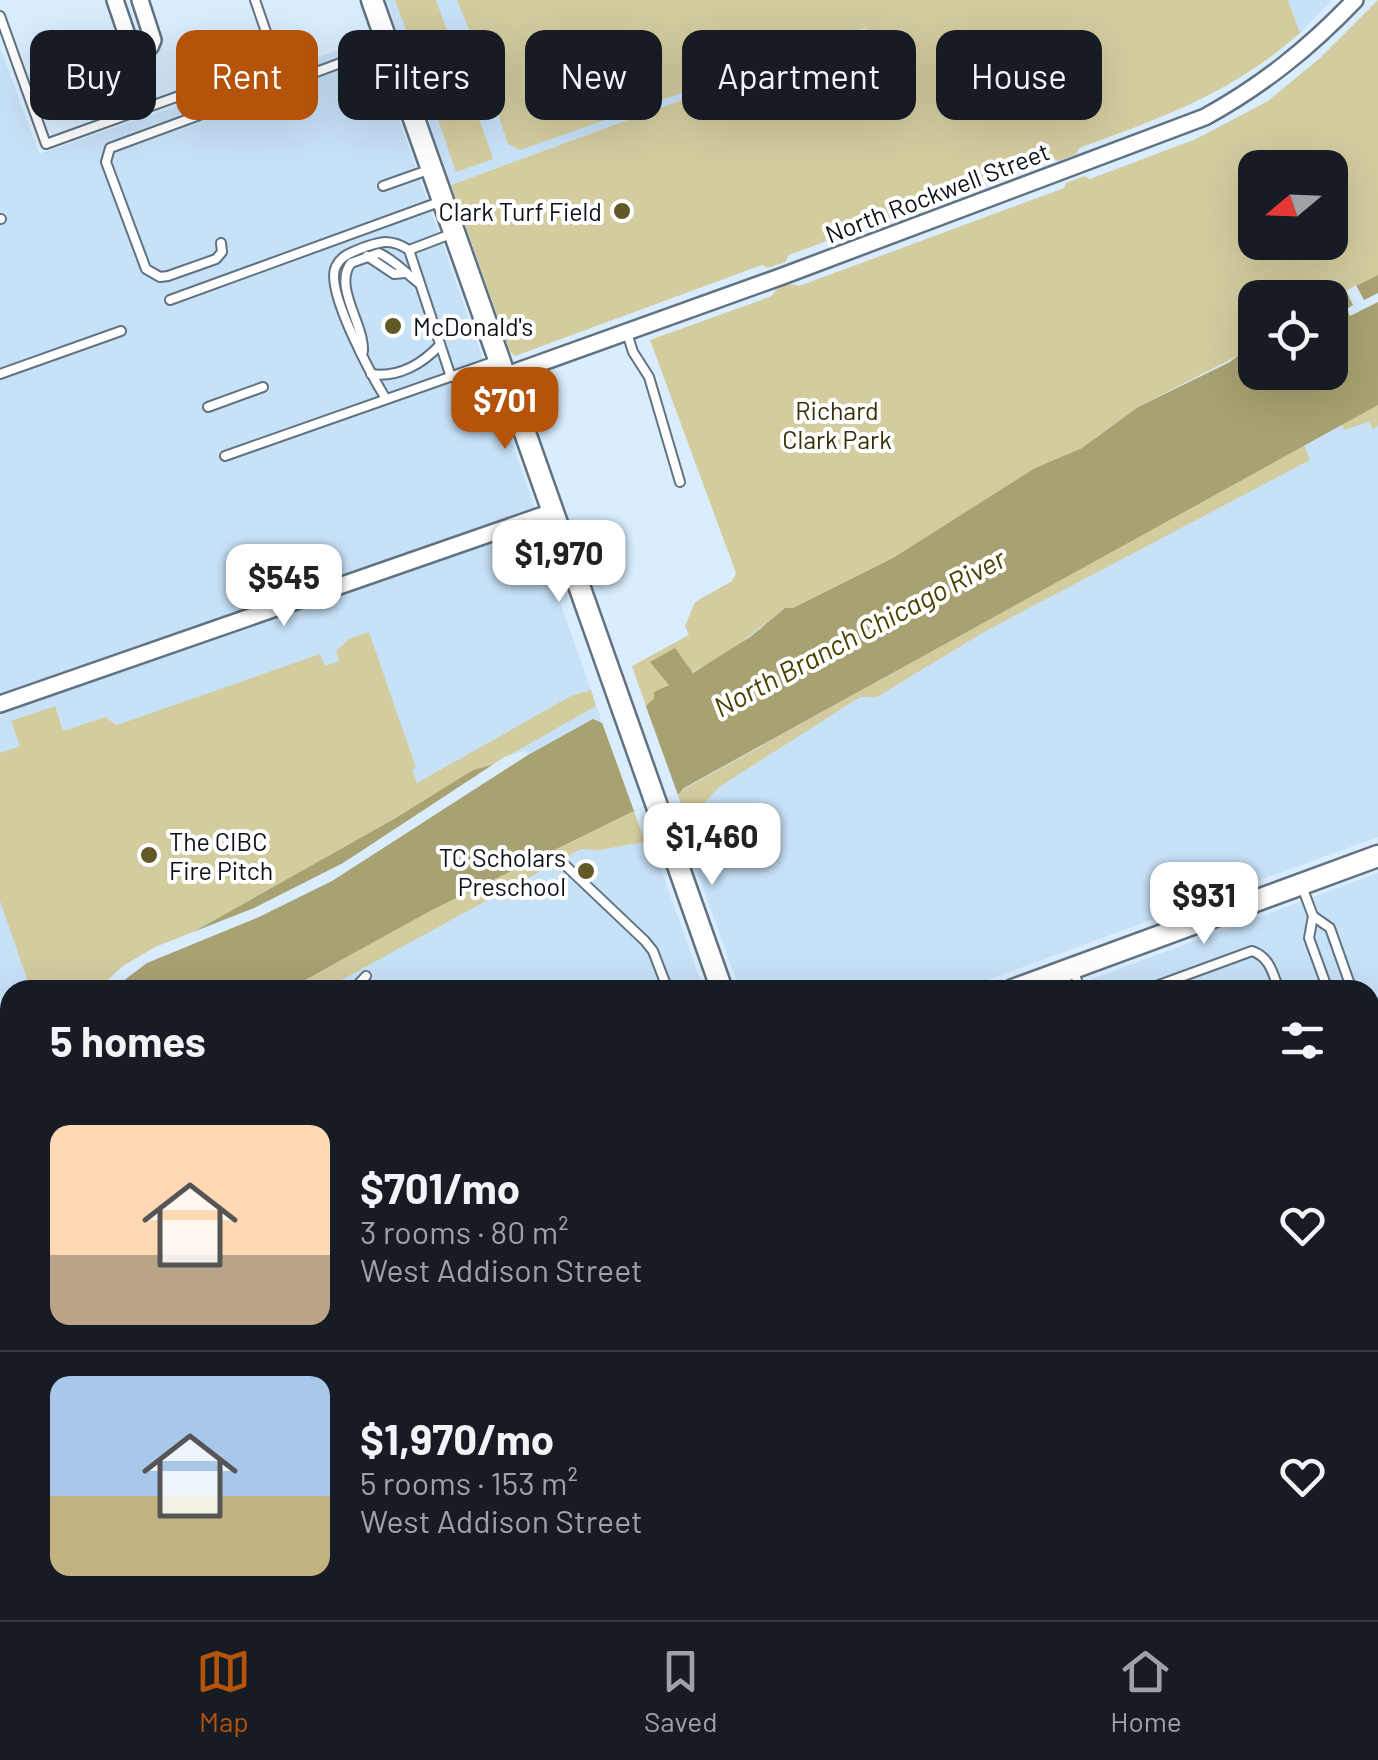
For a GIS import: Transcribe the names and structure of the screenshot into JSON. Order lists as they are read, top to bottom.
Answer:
{
  "streets": {
    "street": ["North Rockwell Street"]
  },
  "water": ["North Branch Chicago River"],
  "parks": ["Richard Clark Park"],
  "places": [
    "Clark Turf Field",
    "McDonald's",
    "The CIBC Fire Pitch",
    "TC Scholars Preschool"
  ],
  "north": "left",
  "page": {
    "chip": [
      "Buy",
      "Rent",
      "Filters",
      "New",
      "Apartment",
      "House"
    ],
    "price": [
      "$701",
      "$1,970",
      "$545",
      "$1,460",
      "$931"
    ],
    "heading": "5 homes",
    "list": [
      {
        "name": "$701/mo",
        "note": "3 rooms · 80 m² · West Addison Street"
      },
      {
        "name": "$1,970/mo",
        "note": "5 rooms · 153 m² · West Addison Street"
      }
    ],
    "tabs": ["Map", "Saved", "Home"]
  }
}
